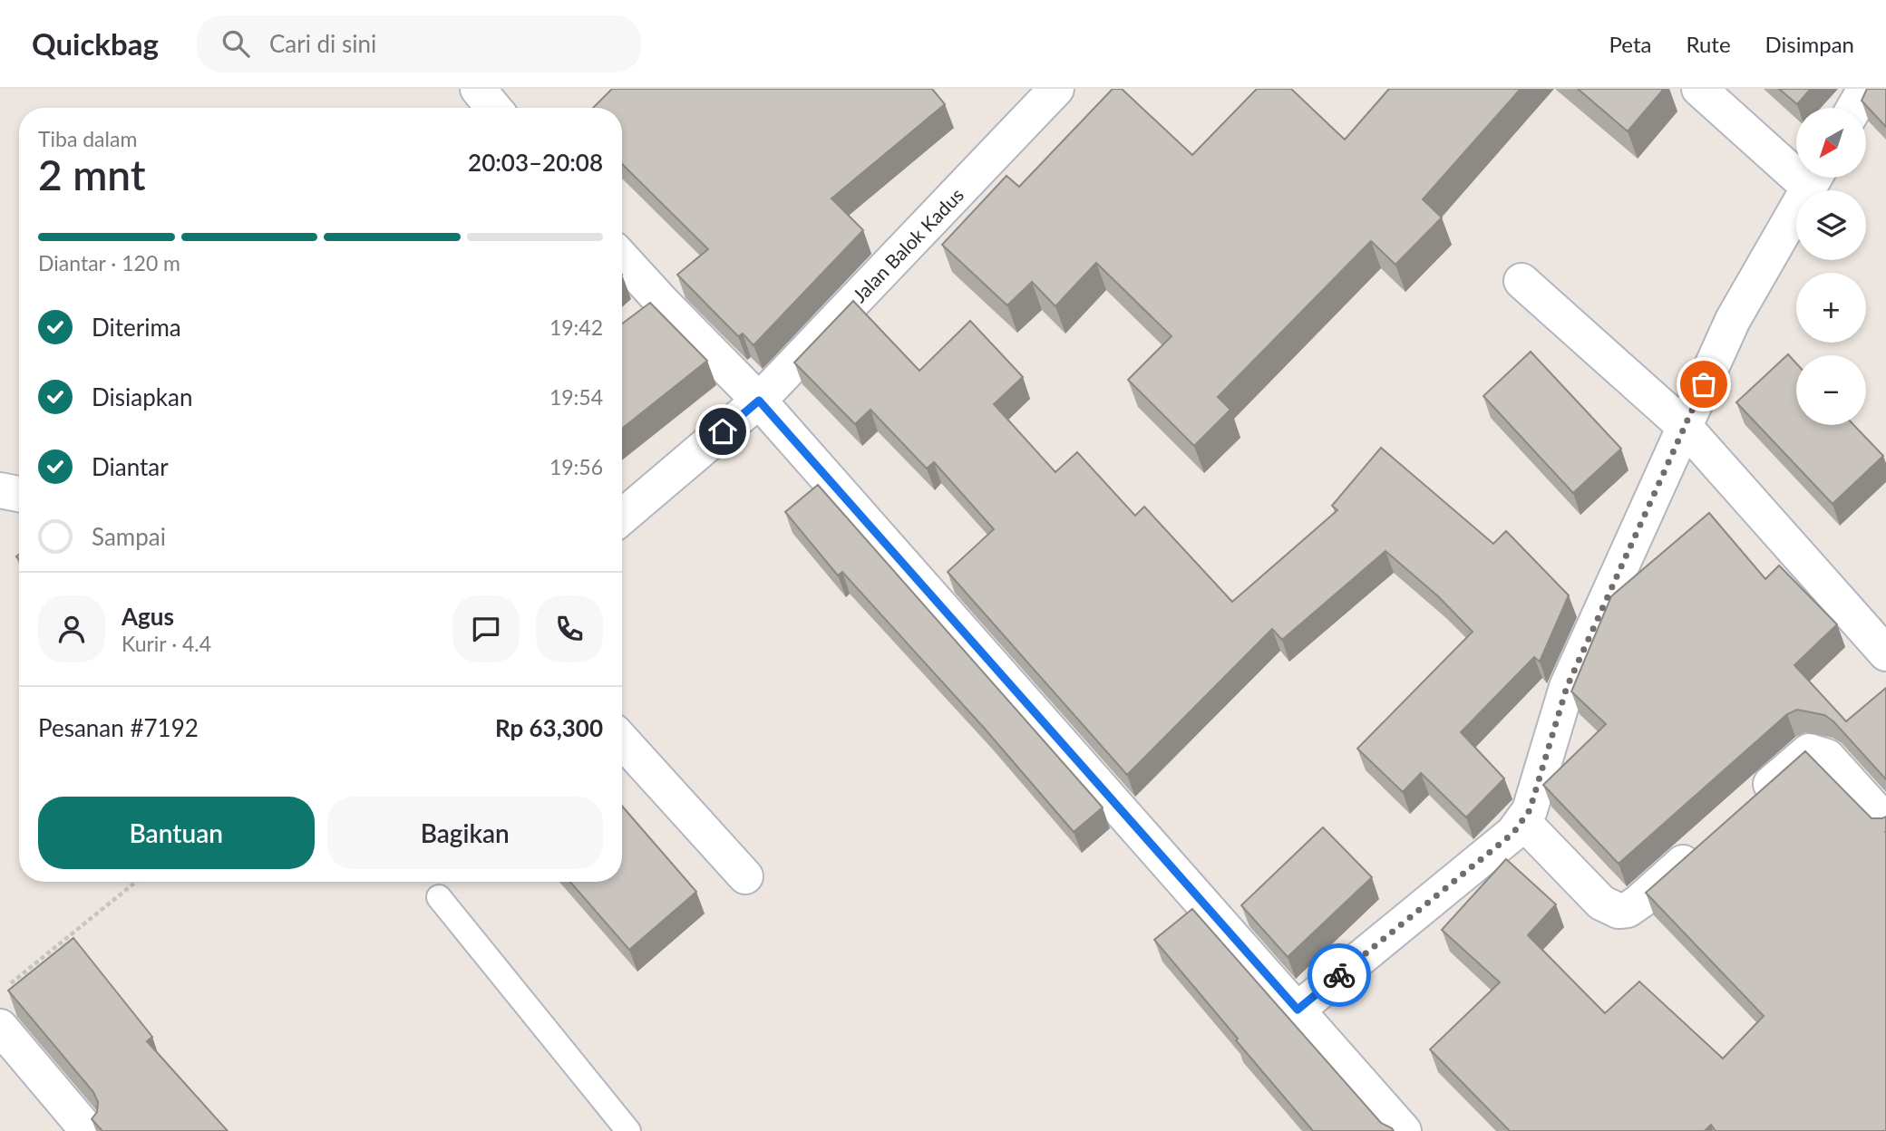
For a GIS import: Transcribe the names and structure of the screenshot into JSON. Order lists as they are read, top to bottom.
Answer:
{
  "streets": {
    "street": ["Jalan Balok Kadus"]
  },
  "north": "bottom left",
  "page": {
    "header": "Quickbag",
    "search": "Cari di sini",
    "nav": ["Peta", "Rute", "Disimpan"],
    "map_buttons": ["+", "−"],
    "heading": ["2 mnt", "Tiba dalam", "20:03–20:08"],
    "panel": [
      "Agus",
      "Kurir · 4.4",
      "Pesanan #7192",
      "Rp 63,300"
    ],
    "bar": "Diantar · 120 m",
    "list": [
      ["Diterima", "19:42"],
      ["Disiapkan", "19:54"],
      ["Diantar", "19:56"],
      "Sampai"
    ],
    "buttons": ["Bantuan", "Bagikan"]
  }
}
